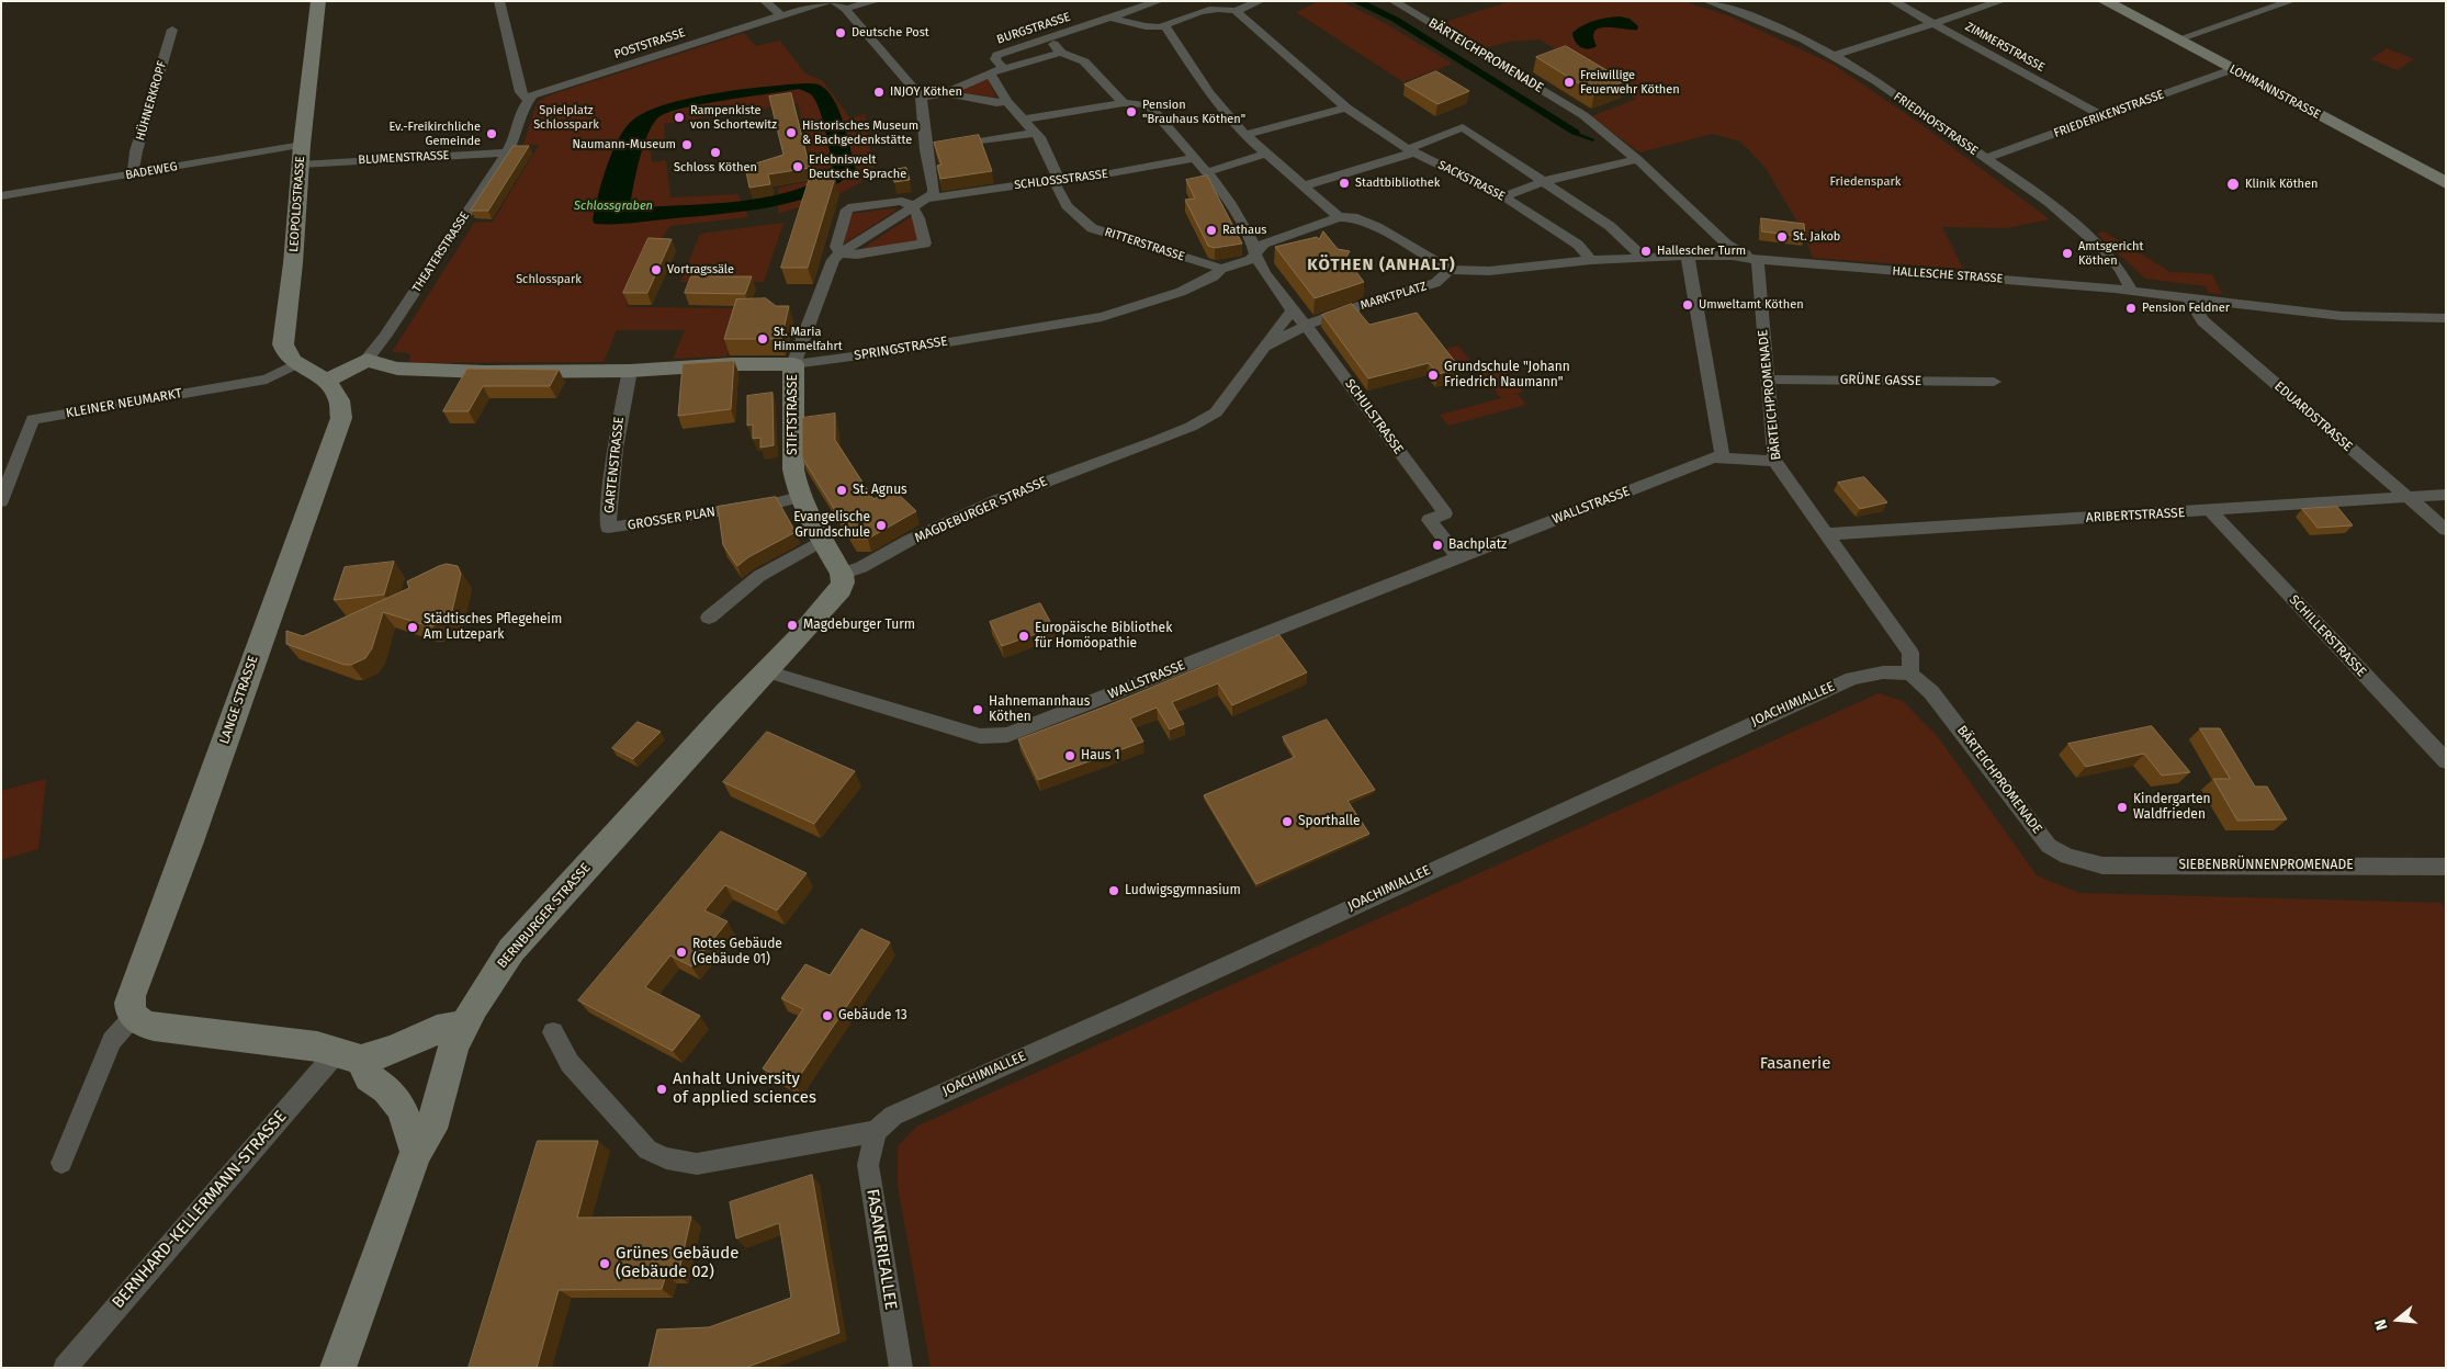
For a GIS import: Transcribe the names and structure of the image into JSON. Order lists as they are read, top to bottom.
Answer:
{
  "streets": {
    "main road": [
      "LOHMANNSTRASSE",
      "LEOPOLDSTRASSE",
      "THEATERSTRASSE",
      "SPRINGSTRASSE",
      "STIFTSTRASSE",
      "LANGE STRASSE",
      "BERNBURGER STRASSE"
    ],
    "street": [
      "BURGSTRASSE",
      "POSTSTRASSE",
      "ZIMMERSTRASSE",
      "BÄRTEICHPROMENADE",
      "HÜHNERKROPF",
      "FRIEDERIKENSTRASSE",
      "FRIEDHOFSTRASSE",
      "BLUMENSTRASSE",
      "BADEWEG",
      "SCHLOSSSTRASSE",
      "SACKSTRASSE",
      "RITTERSTRASSE",
      "HALLESCHE STRASSE",
      "MARKTPLATZ",
      "GRÜNE GASSE",
      "KLEINER NEUMARKT",
      "SCHULSTRASSE",
      "EDUARDSTRASSE",
      "GARTENSTRASSE",
      "WALLSTRASSE",
      "MAGDEBURGER STRASSE",
      "ARIBERTSTRASSE",
      "GROSSER PLAN",
      "SCHILLERSTRASSE",
      "JOACHIMIALLEE",
      "SIEBENBRÜNNENPROMENADE",
      "BERNHARD-KELLERMANN-STRASSE",
      "FASANERIEALLEE"
    ]
  },
  "crossings": [
    ["POSTSTRASSE", "THEATERSTRASSE"],
    ["ZIMMERSTRASSE", "FRIEDERIKENSTRASSE"],
    ["BÄRTEICHPROMENADE", "HALLESCHE STRASSE"],
    ["BÄRTEICHPROMENADE", "GRÜNE GASSE"],
    ["BÄRTEICHPROMENADE", "WALLSTRASSE"],
    ["BÄRTEICHPROMENADE", "ARIBERTSTRASSE"],
    ["BÄRTEICHPROMENADE", "JOACHIMIALLEE"],
    ["BÄRTEICHPROMENADE", "SIEBENBRÜNNENPROMENADE"],
    ["LOHMANNSTRASSE", "FRIEDERIKENSTRASSE"],
    ["HÜHNERKROPF", "BADEWEG"],
    ["FRIEDERIKENSTRASSE", "FRIEDHOFSTRASSE"],
    ["FRIEDHOFSTRASSE", "HALLESCHE STRASSE"],
    ["BLUMENSTRASSE", "BADEWEG"],
    ["BLUMENSTRASSE", "LEOPOLDSTRASSE"],
    ["BLUMENSTRASSE", "THEATERSTRASSE"],
    ["BADEWEG", "LEOPOLDSTRASSE"],
    ["SCHLOSSSTRASSE", "RITTERSTRASSE"],
    ["SACKSTRASSE", "HALLESCHE STRASSE"],
    ["LEOPOLDSTRASSE", "THEATERSTRASSE"],
    ["LEOPOLDSTRASSE", "KLEINER NEUMARKT"],
    ["LEOPOLDSTRASSE", "LANGE STRASSE"],
    ["RITTERSTRASSE", "SPRINGSTRASSE"],
    ["THEATERSTRASSE", "SPRINGSTRASSE"],
    ["THEATERSTRASSE", "LANGE STRASSE"],
    ["HALLESCHE STRASSE", "MARKTPLATZ"],
    ["HALLESCHE STRASSE", "EDUARDSTRASSE"],
    ["MARKTPLATZ", "SCHULSTRASSE"],
    ["MARKTPLATZ", "MAGDEBURGER STRASSE"],
    ["SPRINGSTRASSE", "STIFTSTRASSE"],
    ["SPRINGSTRASSE", "GARTENSTRASSE"],
    ["STIFTSTRASSE", "MAGDEBURGER STRASSE"],
    ["STIFTSTRASSE", "GROSSER PLAN"],
    ["SCHULSTRASSE", "WALLSTRASSE"],
    ["SCHULSTRASSE", "MAGDEBURGER STRASSE"],
    ["EDUARDSTRASSE", "ARIBERTSTRASSE"],
    ["GARTENSTRASSE", "GROSSER PLAN"],
    ["WALLSTRASSE", "BERNBURGER STRASSE"],
    ["ARIBERTSTRASSE", "SCHILLERSTRASSE"],
    ["JOACHIMIALLEE", "FASANERIEALLEE"]
  ],
  "districts": ["KÖTHEN (ANHALT)"],
  "water": ["Schlossgraben"],
  "parks": [
    "Spielplatz Schlosspark",
    "Friedenspark",
    "Schlosspark",
    "Fasanerie"
  ],
  "places": [
    "Deutsche Post",
    "Freiwillige Feuerwehr Köthen",
    "INJOY Köthen",
    "Pension \"Brauhaus Köthen\"",
    "Rampenkiste von Schortewitz",
    "Historisches Museum & Bachgedenkstätte",
    "Ev.-Freikirchliche Gemeinde",
    "Naumann-Museum",
    "Schloss Köthen",
    "Erlebniswelt Deutsche Sprache",
    "Stadtbibliothek",
    "Klinik Köthen",
    "Rathaus",
    "St. Jakob",
    "Hallescher Turm",
    "Amtsgericht Köthen",
    "Vortragssäle",
    "Umweltamt Köthen",
    "Pension Feldner",
    "St. Maria Himmelfahrt",
    "Grundschule \"Johann Friedrich Naumann\"",
    "St. Agnus",
    "Evangelische Grundschule",
    "Bachplatz",
    "Magdeburger Turm",
    "Städtisches Pflegeheim Am Lutzepark",
    "Europäische Bibliothek für Homöopathie",
    "Hahnemannhaus Köthen",
    "Haus 1",
    "Kindergarten Waldfrieden",
    "Sporthalle",
    "Ludwigsgymnasium",
    "Rotes Gebäude (Gebäude 01)",
    "Gebäude 13",
    "Anhalt University of applied sciences",
    "Grünes Gebäude (Gebäude 02)"
  ],
  "north": "left"
}
